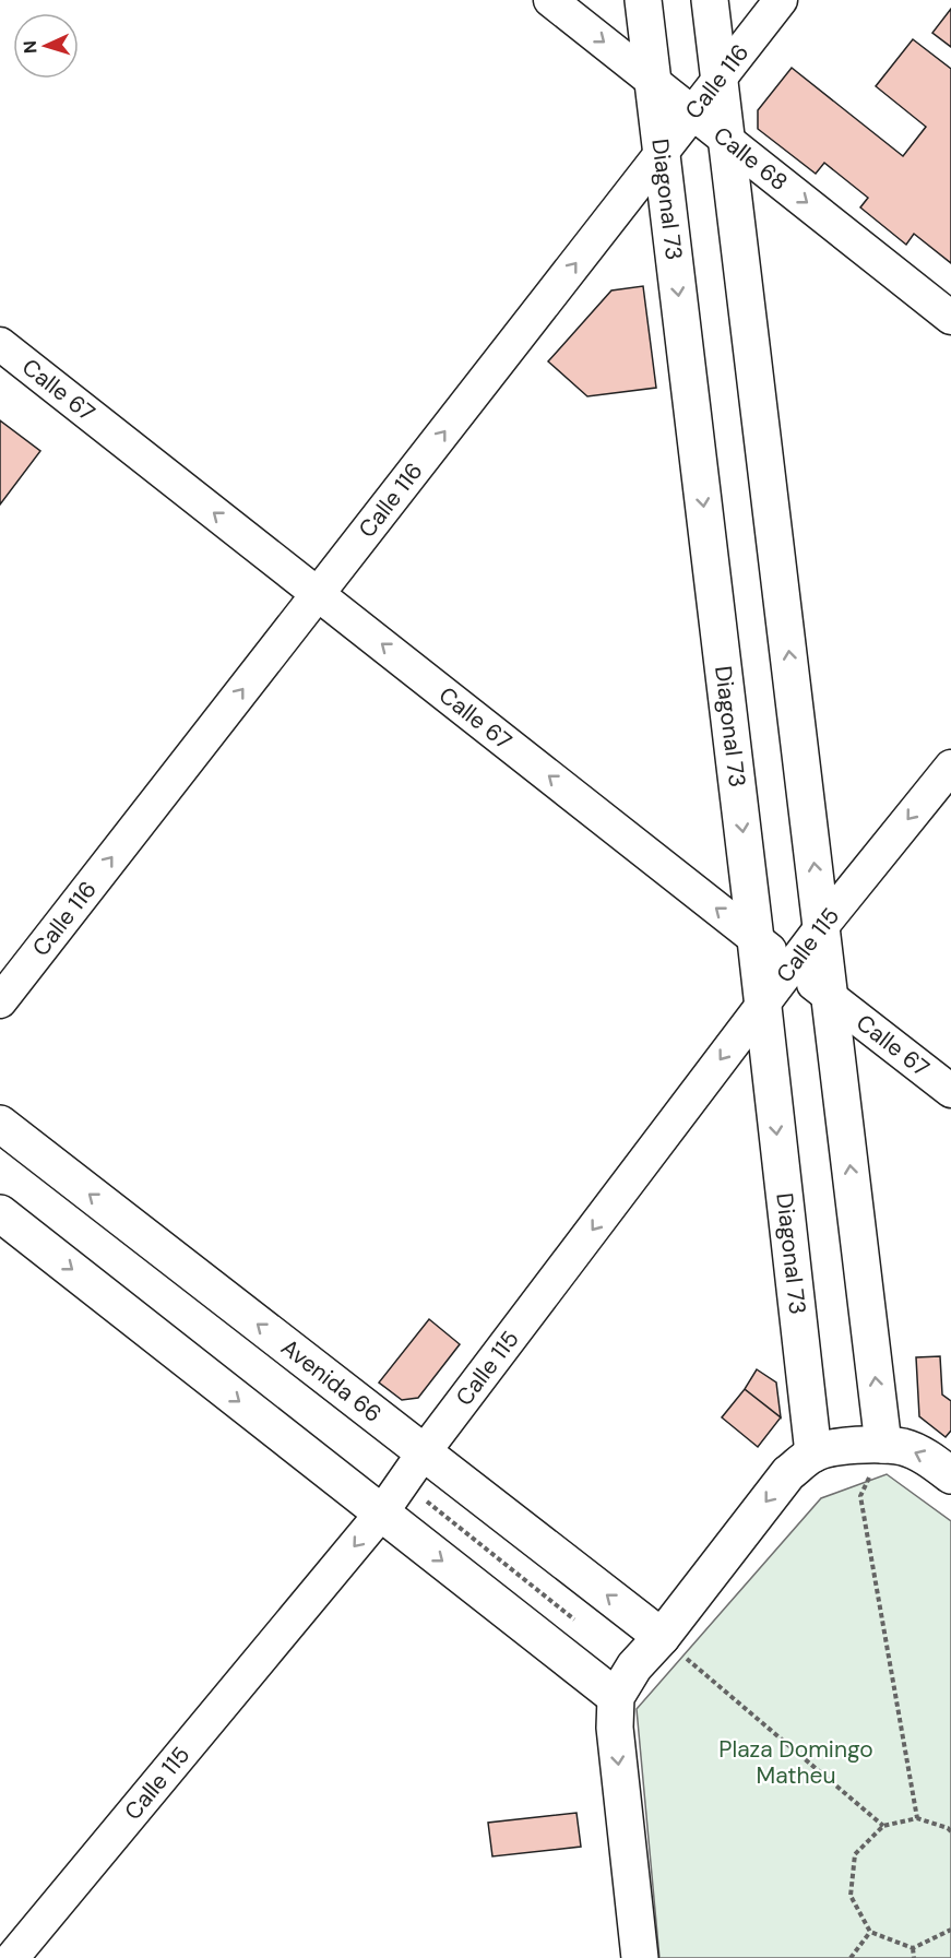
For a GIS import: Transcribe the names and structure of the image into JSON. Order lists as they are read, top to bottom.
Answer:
{
  "streets": {
    "main road": ["Diagonal 73", "Avenida 66"],
    "street": [
      "Calle 116",
      "Calle 68",
      "Calle 67",
      "Calle 115"
    ]
  },
  "crossings": [
    ["Calle 116", "Calle 68"],
    ["Calle 116", "Diagonal 73"],
    ["Calle 116", "Calle 67"],
    ["Calle 68", "Diagonal 73"],
    ["Diagonal 73", "Calle 67"],
    ["Diagonal 73", "Calle 115"],
    ["Calle 67", "Calle 115"],
    ["Calle 115", "Avenida 66"]
  ],
  "one_way": [
    "Calle 116",
    "Calle 68",
    "Calle 67",
    "Calle 115"
  ],
  "parks": ["Plaza Domingo Matheu"],
  "north": "left"
}
